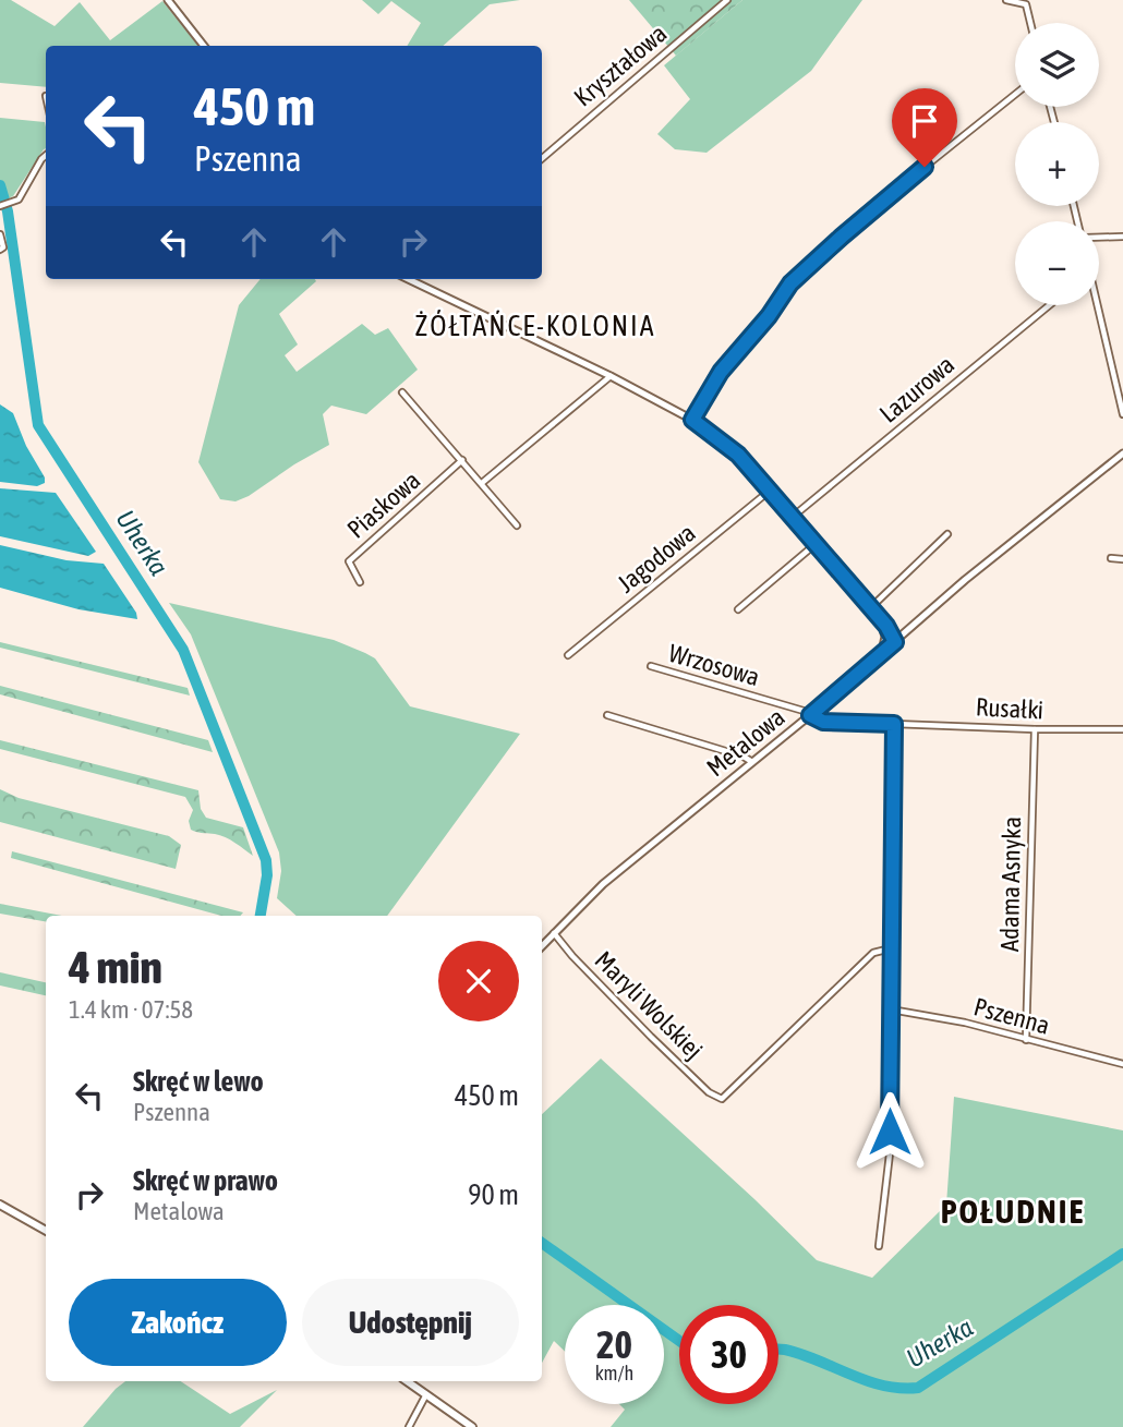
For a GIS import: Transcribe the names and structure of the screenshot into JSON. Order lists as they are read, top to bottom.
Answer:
{
  "streets": {
    "street": [
      "Kryształowa",
      "Lazurowa",
      "Piaskowa",
      "Jagodowa",
      "Wrzosowa",
      "Rusałki",
      "Metalowa",
      "Adama Asnyka",
      "Maryli Wolskiej",
      "Pszenna"
    ]
  },
  "crossings": [
    ["Wrzosowa", "Metalowa"],
    ["Rusałki", "Adama Asnyka"],
    ["Metalowa", "Maryli Wolskiej"],
    ["Adama Asnyka", "Pszenna"]
  ],
  "districts": ["ŻÓŁTAŃCE-KOLONIA", "POŁUDNIE"],
  "water": ["Uherka"],
  "page": {
    "map_buttons": ["+", "−"],
    "turn": ["450 m", "Pszenna"],
    "heading": ["4 min", "1.4 km · 07:58"],
    "list": [
      {
        "name": "Skręć w lewo",
        "note": "Pszenna",
        "value": "450 m"
      },
      {
        "name": "Skręć w prawo",
        "note": "Metalowa",
        "value": "90 m"
      }
    ],
    "buttons": ["Zakończ", "Udostępnij"],
    "speed": "20 km/h",
    "limit": "30"
  }
}
